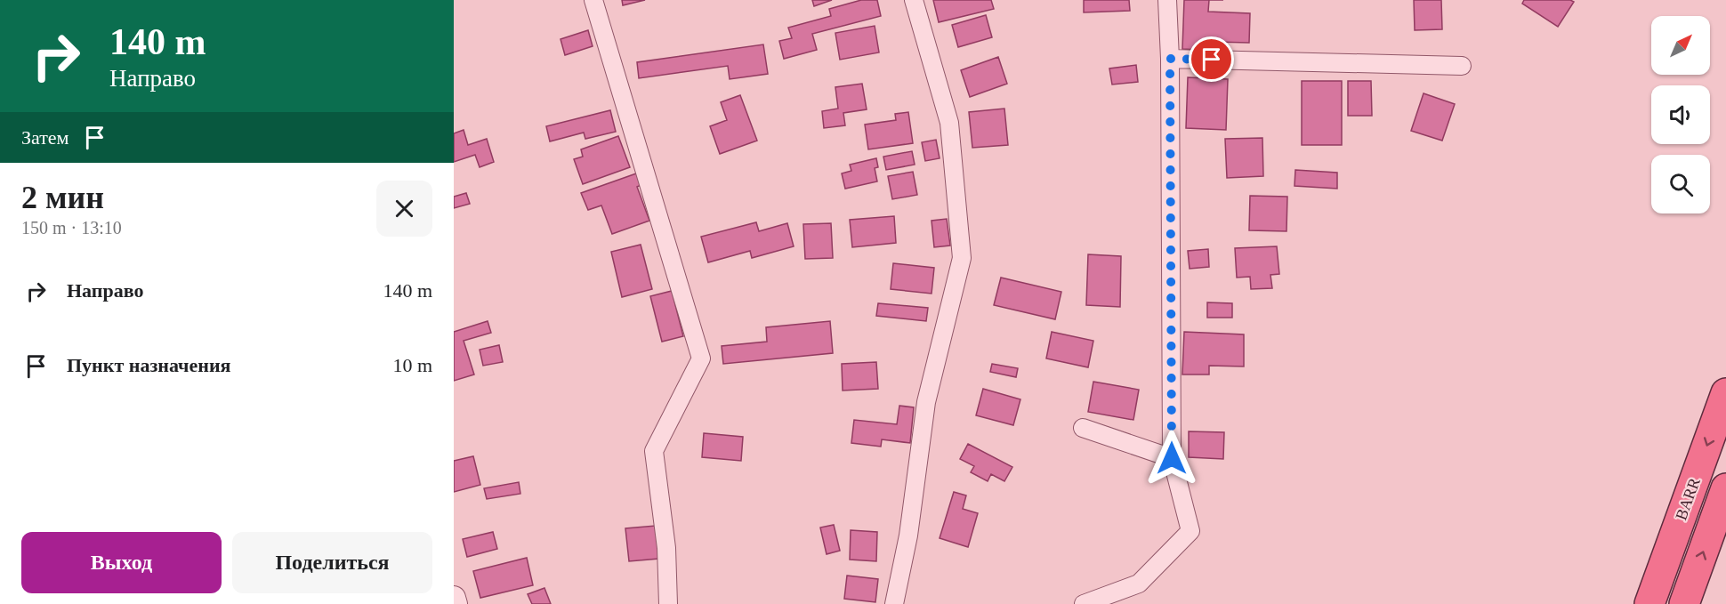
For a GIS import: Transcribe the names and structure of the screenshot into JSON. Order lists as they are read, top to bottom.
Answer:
{
  "streets": {
    "highway": ["BARR"]
  },
  "north": "top right",
  "page": {
    "turn": ["140 m", "Направо"],
    "then": "Затем",
    "heading": ["2 мин", "150 m · 13:10"],
    "list": [
      {
        "name": "Направо",
        "value": "140 m"
      },
      {
        "name": "Пункт назначения",
        "value": "10 m"
      }
    ],
    "buttons": ["Выход", "Поделиться"]
  }
}
